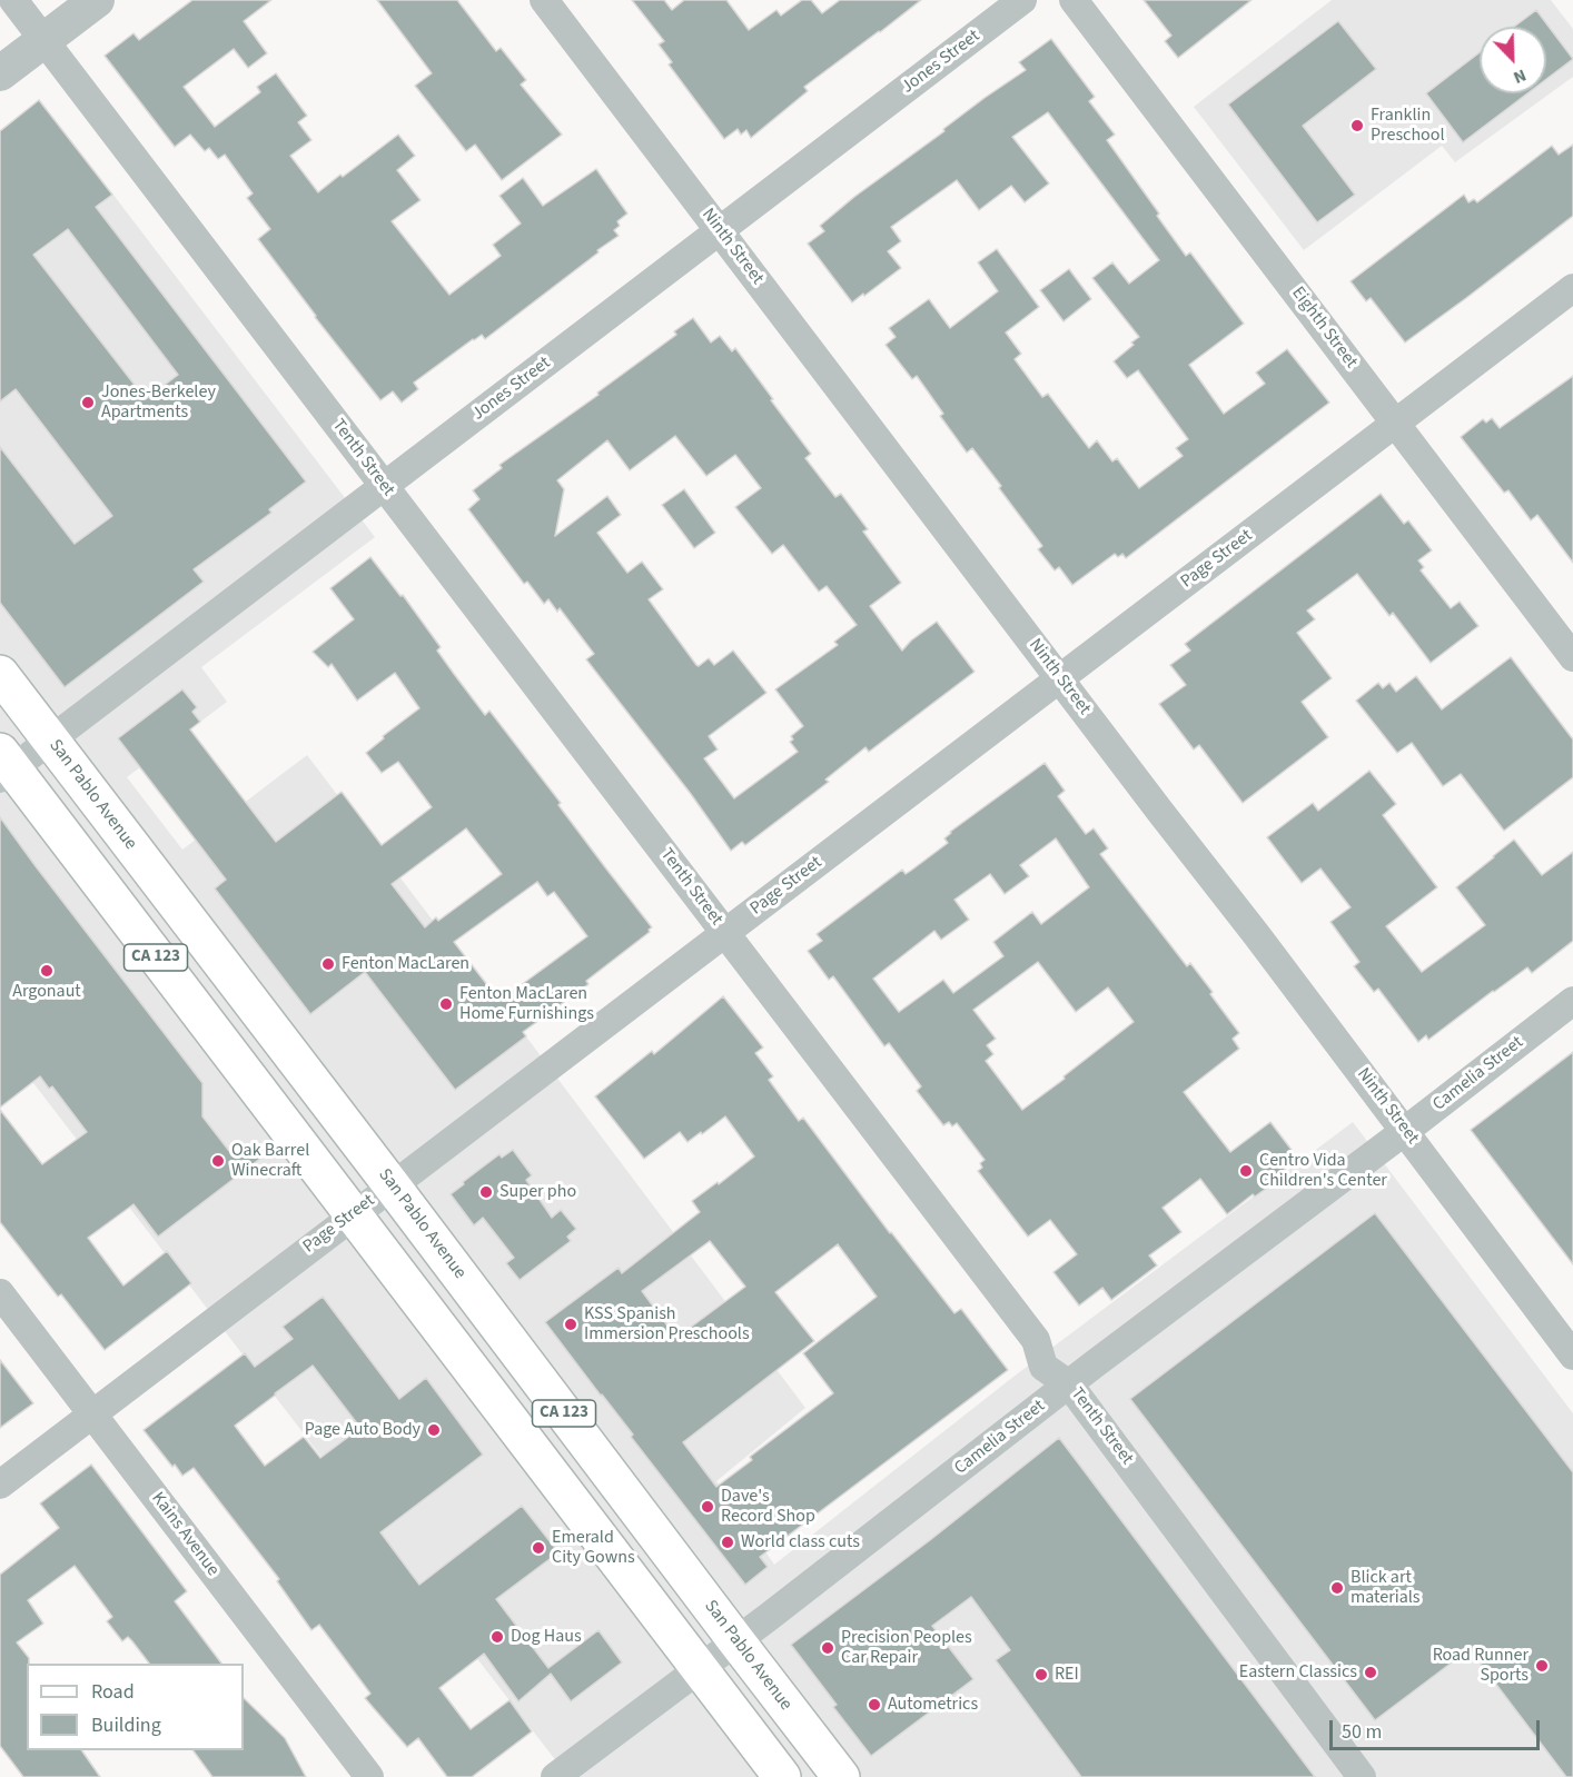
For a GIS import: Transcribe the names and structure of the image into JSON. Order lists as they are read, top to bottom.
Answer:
{
  "streets": {
    "main road": ["San Pablo Avenue", "CA 123"],
    "street": [
      "Jones Street",
      "Ninth Street",
      "Eighth Street",
      "Tenth Street",
      "Page Street",
      "Camelia Street",
      "Kains Avenue"
    ]
  },
  "crossings": [
    ["Jones Street", "Ninth Street"],
    ["Jones Street", "Tenth Street"],
    ["Jones Street", "San Pablo Avenue"],
    ["Jones Street", "CA 123"],
    ["Ninth Street", "Page Street"],
    ["Ninth Street", "Camelia Street"],
    ["Eighth Street", "Page Street"],
    ["Tenth Street", "Page Street"],
    ["Tenth Street", "Camelia Street"],
    ["Page Street", "San Pablo Avenue"],
    ["Page Street", "CA 123"],
    ["Page Street", "Kains Avenue"],
    ["San Pablo Avenue", "Camelia Street"],
    ["CA 123", "Camelia Street"]
  ],
  "places": [
    "Franklin Preschool",
    "Jones-Berkeley Apartments",
    "Fenton MacLaren",
    "Argonaut",
    "Fenton MacLaren Home Furnishings",
    "Oak Barrel Winecraft",
    "Centro Vida Children's Center",
    "Super pho",
    "KSS Spanish Immersion Preschools",
    "Page Auto Body",
    "Dave's Record Shop",
    "World class cuts",
    "Emerald City Gowns",
    "Blick art materials",
    "Dog Haus",
    "Precision Peoples Car Repair",
    "Road Runner Sports",
    "Eastern Classics",
    "REI",
    "Autometrics"
  ],
  "legend": ["Road", "Building"],
  "scale_bar": "50 m",
  "north": "bottom right"
}
